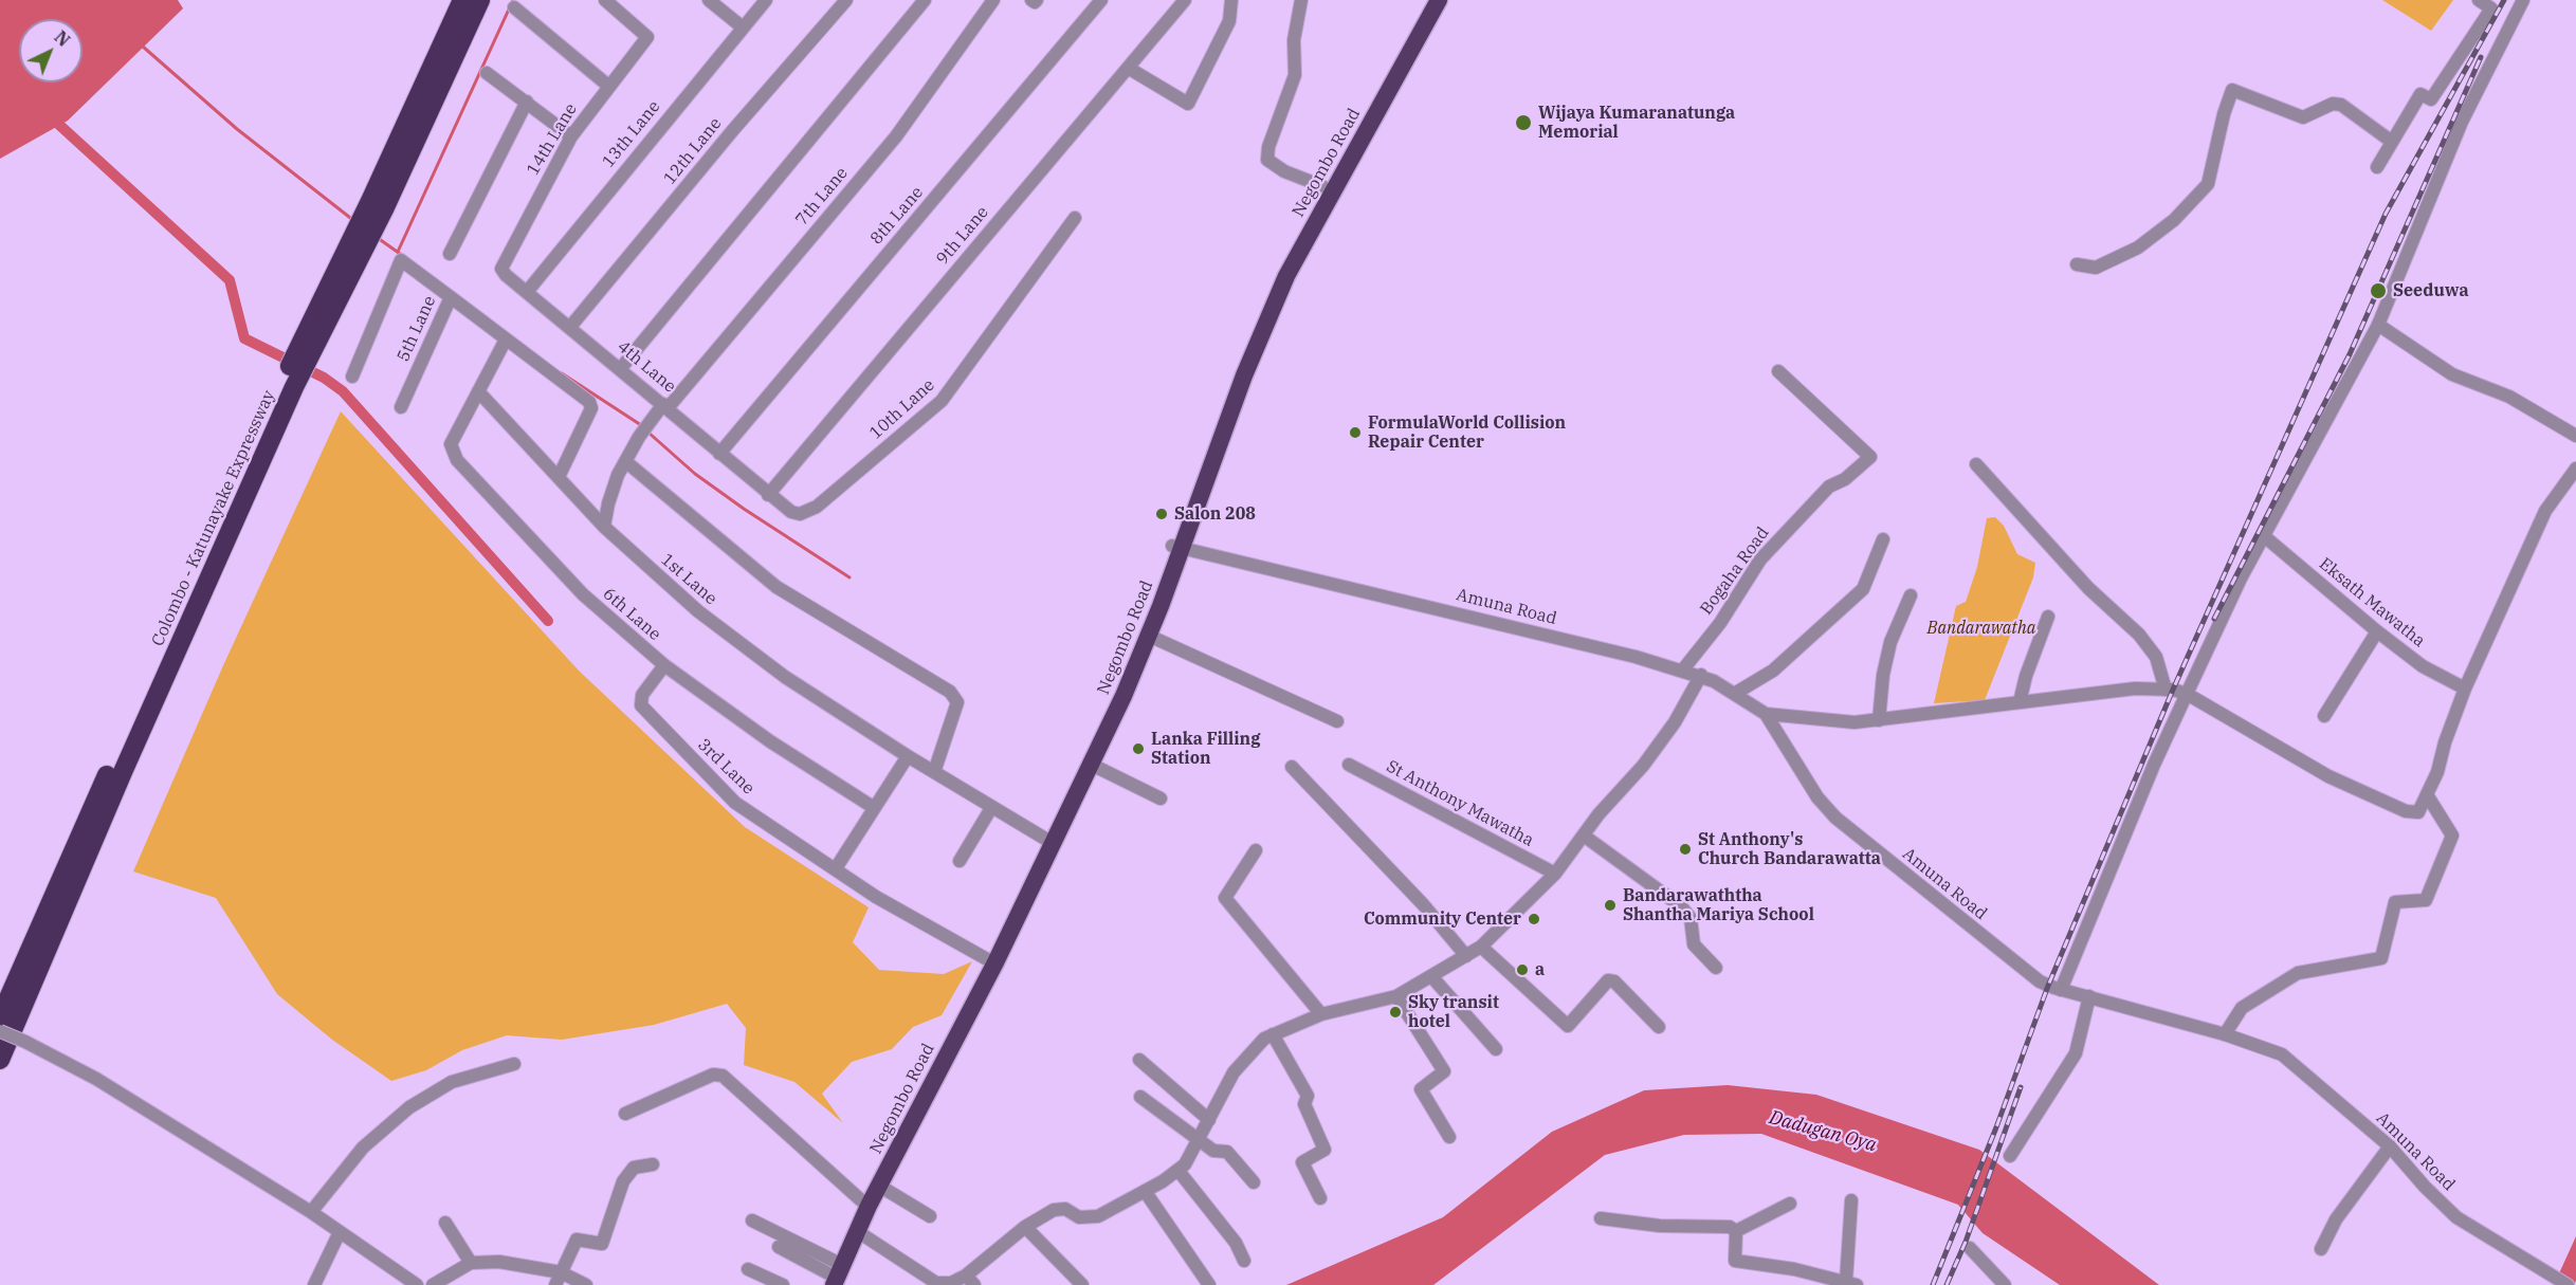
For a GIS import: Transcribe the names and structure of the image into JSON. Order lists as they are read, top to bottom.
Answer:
{
  "streets": {
    "highway": ["Negombo Road", "Colombo - Katunayake Expressway"],
    "street": [
      "13th Lane",
      "14th Lane",
      "12th Lane",
      "7th Lane",
      "8th Lane",
      "9th Lane",
      "5th Lane",
      "4th Lane",
      "10th Lane",
      "Bogaha Road",
      "1st Lane",
      "Eksath Mawatha",
      "Amuna Road",
      "6th Lane",
      "3rd Lane",
      "St Anthony Mawatha"
    ]
  },
  "crossings": [
    ["13th Lane", "4th Lane"],
    ["14th Lane", "4th Lane"],
    ["12th Lane", "4th Lane"],
    ["Negombo Road", "1st Lane"],
    ["Negombo Road", "Amuna Road"],
    ["Negombo Road", "3rd Lane"],
    ["7th Lane", "4th Lane"],
    ["7th Lane", "1st Lane"],
    ["8th Lane", "4th Lane"],
    ["9th Lane", "4th Lane"],
    ["9th Lane", "10th Lane"],
    ["4th Lane", "10th Lane"],
    ["Bogaha Road", "Amuna Road"],
    ["1st Lane", "6th Lane"],
    ["6th Lane", "3rd Lane"]
  ],
  "water": ["Dadugan Oya"],
  "parks": ["Bandarawatha"],
  "places": [
    "Wijaya Kumaranatunga Memorial",
    "Seeduwa",
    "FormulaWorld Collision Repair Center",
    "Salon 208",
    "Lanka Filling Station",
    "St Anthony's Church Bandarawatta",
    "Bandarawaththa Shantha Mariya School",
    "Community Center",
    "a",
    "Sky transit hotel"
  ],
  "north": "top right"
}
